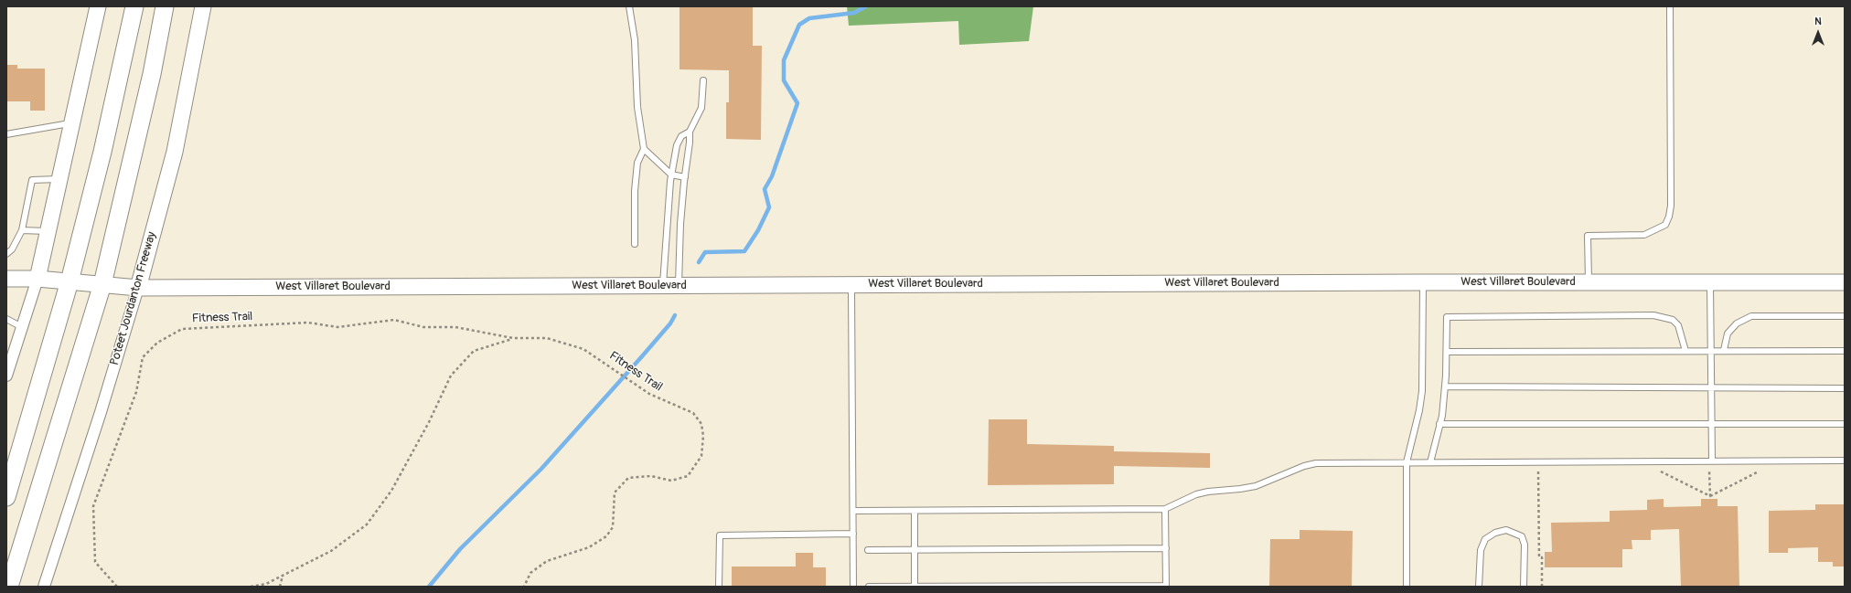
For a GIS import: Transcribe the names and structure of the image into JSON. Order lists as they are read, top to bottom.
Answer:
{
  "streets": {
    "street": ["West Villaret Boulevard", "Poteet Jourdanton Freeway"],
    "path": ["Fitness Trail"]
  },
  "crossings": [
    ["West Villaret Boulevard", "Poteet Jourdanton Freeway"]
  ],
  "north": "top"
}
